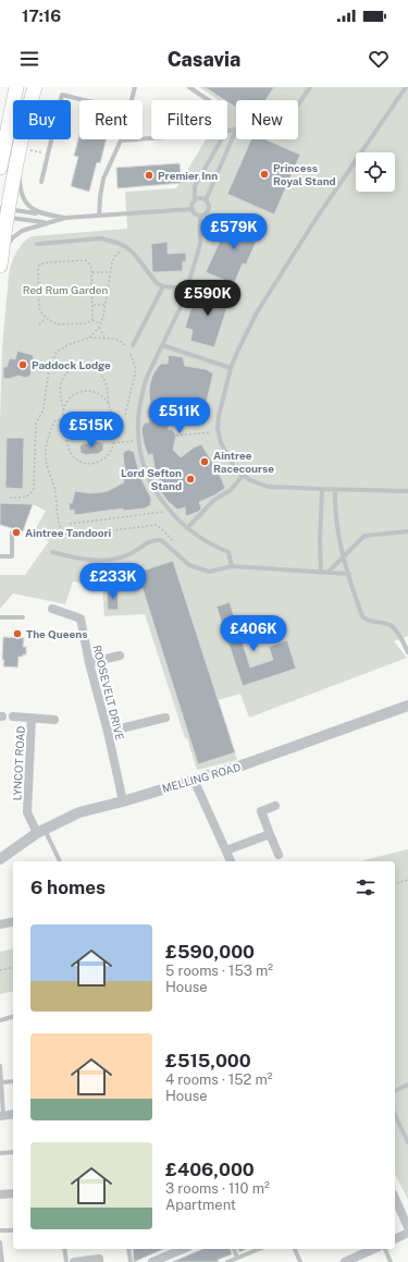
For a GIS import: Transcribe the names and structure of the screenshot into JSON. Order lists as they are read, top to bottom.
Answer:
{
  "streets": {
    "street": ["ROOSEVELT DRIVE", "LYNCOT ROAD", "MELLING ROAD"]
  },
  "crossings": [
    ["ROOSEVELT DRIVE", "MELLING ROAD"],
    ["LYNCOT ROAD", "MELLING ROAD"]
  ],
  "parks": ["Red Rum Garden"],
  "places": [
    "Princess Royal Stand",
    "Premier Inn",
    "Paddock Lodge",
    "Aintree Racecourse",
    "Lord Sefton Stand",
    "Aintree Tandoori",
    "The Queens"
  ],
  "page": {
    "status": "17:16",
    "header": "Casavia",
    "chip": [
      "Buy",
      "Rent",
      "Filters",
      "New"
    ],
    "price": [
      "£579K",
      "£590K",
      "£511K",
      "£515K",
      "£233K",
      "£406K"
    ],
    "heading": "6 homes",
    "list": [
      {
        "name": "£590,000",
        "note": "5 rooms · 153 m² · House"
      },
      {
        "name": "£515,000",
        "note": "4 rooms · 152 m² · House"
      },
      {
        "name": "£406,000",
        "note": "3 rooms · 110 m² · Apartment"
      }
    ]
  }
}
